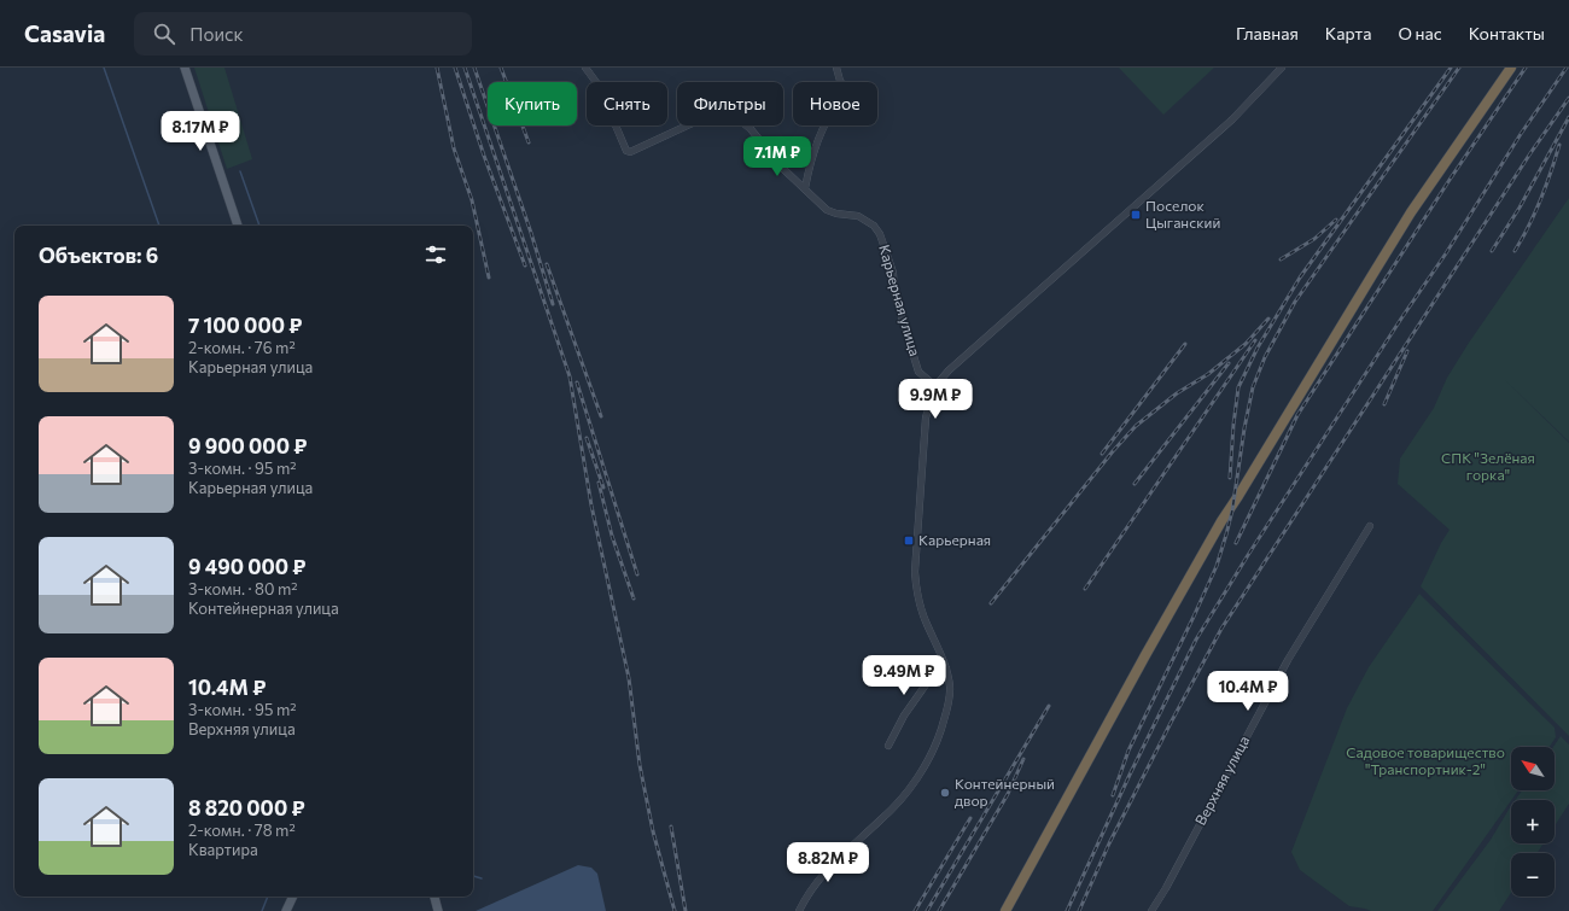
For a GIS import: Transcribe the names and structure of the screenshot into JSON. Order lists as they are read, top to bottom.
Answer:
{
  "streets": {
    "street": ["Карьерная улица", "Верхняя улица"]
  },
  "parks": ["СПК \"Зелёная горка\"", "Садовое товарищество \"Транспортник-2\""],
  "places": {
    "transit": ["Поселок Цыганский", "Карьерная"],
    "other": ["Контейнерный двор"]
  },
  "north": "top left",
  "page": {
    "header": "Casavia",
    "search": "Поиск",
    "nav": [
      "Главная",
      "Карта",
      "О нас",
      "Контакты"
    ],
    "chip": [
      "Купить",
      "Снять",
      "Фильтры",
      "Новое"
    ],
    "price": [
      "8.17M ₽",
      "7.1M ₽",
      "9.9M ₽",
      "9.49M ₽",
      "10.4M ₽",
      "8.82M ₽"
    ],
    "heading": "Объектов: 6",
    "list": [
      {
        "name": "7 100 000 ₽",
        "note": "2-комн. · 76 m² · Карьерная улица"
      },
      {
        "name": "9 900 000 ₽",
        "note": "3-комн. · 95 m² · Карьерная улица"
      },
      {
        "name": "9 490 000 ₽",
        "note": "3-комн. · 80 m² · Контейнерная улица"
      },
      {
        "name": "10.4M ₽",
        "note": "3-комн. · 95 m² · Верхняя улица"
      },
      {
        "name": "8 820 000 ₽",
        "note": "2-комн. · 78 m² · Квартира"
      }
    ],
    "map_buttons": ["+", "−"]
  }
}
